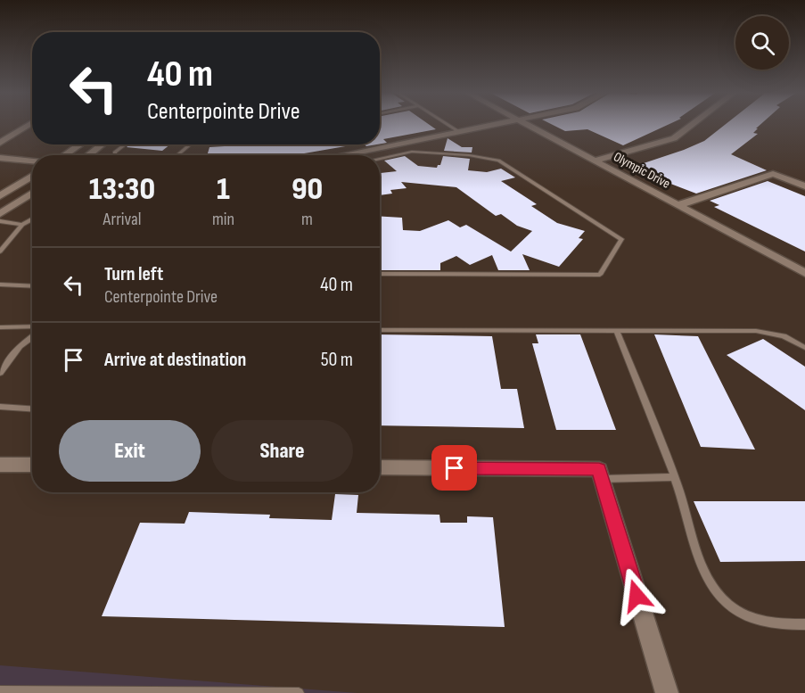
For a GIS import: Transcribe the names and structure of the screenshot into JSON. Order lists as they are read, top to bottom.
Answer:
{
  "streets": {
    "street": ["Olympic Drive"]
  },
  "page": {
    "turn": ["40 m", "Centerpointe Drive"],
    "eta": [
      "13:30",
      "Arrival",
      "1",
      "min",
      "90",
      "m"
    ],
    "list": [
      {
        "name": "Turn left",
        "note": "Centerpointe Drive",
        "value": "40 m"
      },
      {
        "name": "Arrive at destination",
        "value": "50 m"
      }
    ],
    "buttons": ["Exit", "Share"]
  }
}
